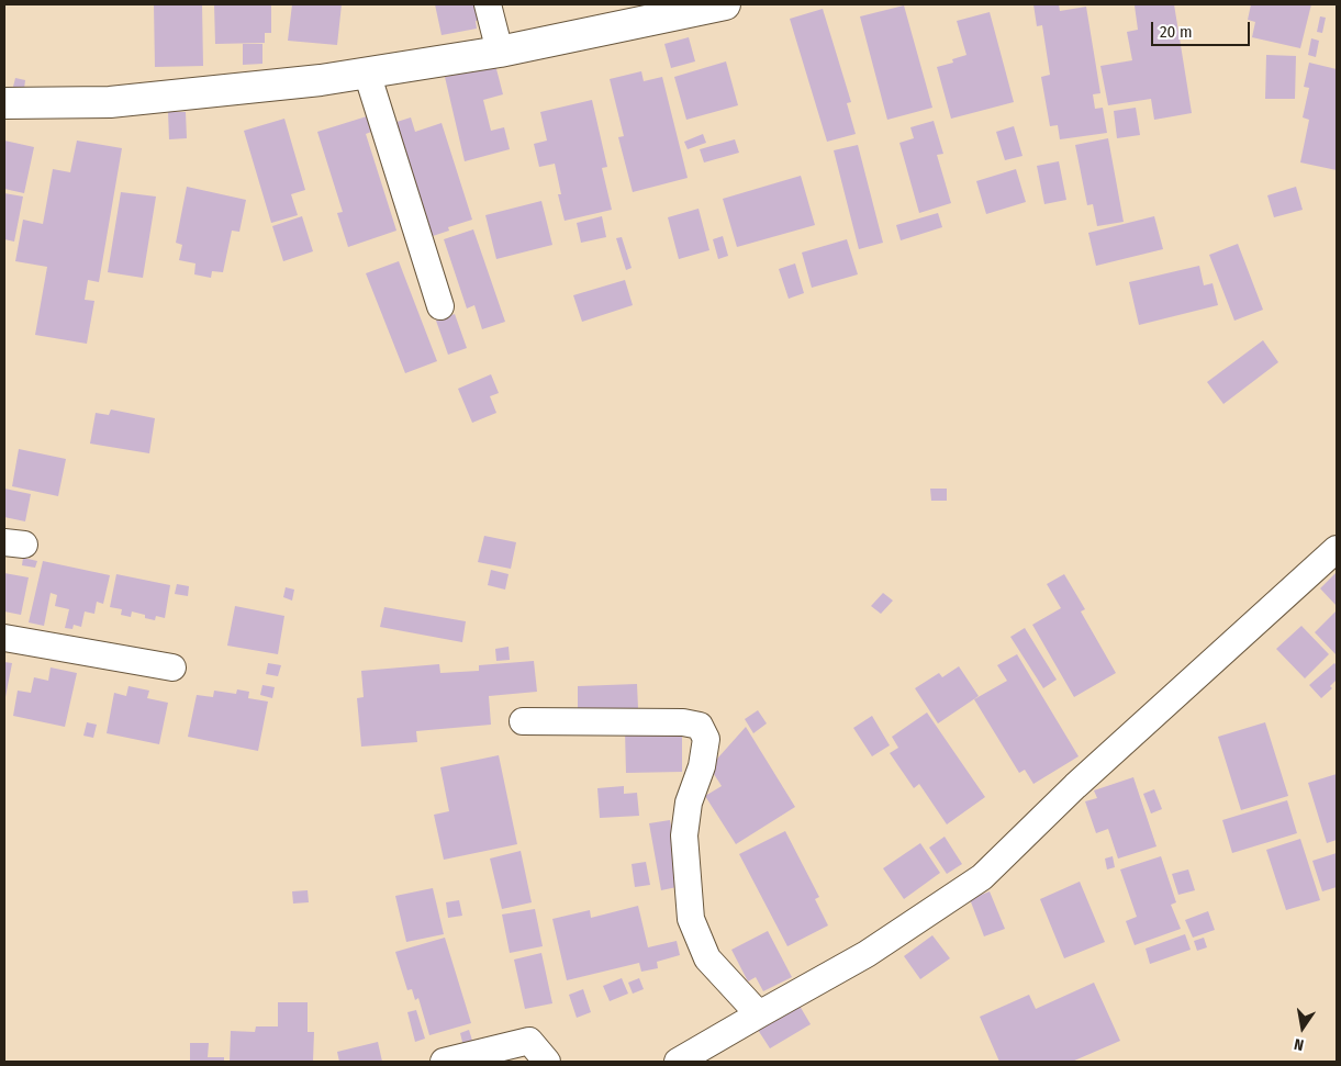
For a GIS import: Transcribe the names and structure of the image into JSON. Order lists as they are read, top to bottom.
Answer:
{
  "scale_bar": "20 m",
  "north": "bottom"
}
